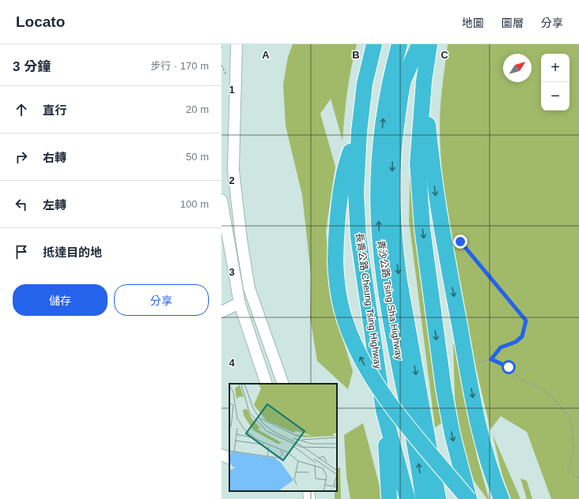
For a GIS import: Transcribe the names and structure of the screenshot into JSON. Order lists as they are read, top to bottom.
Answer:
{
  "streets": {
    "highway": ["青沙公路 Tsing Sha Highway", "長青公路 Cheung Tsing Highway"]
  },
  "north": "top right",
  "page": {
    "header": "Locato",
    "nav": ["地圖", "圖層", "分享"],
    "heading": ["3 分鐘", "步行 · 170 m"],
    "map_buttons": ["+", "−"],
    "list": [
      ["直行", "20 m"],
      ["右轉", "50 m"],
      ["左轉", "100 m"],
      "抵達目的地"
    ],
    "buttons": ["儲存", "分享"]
  },
  "grid": {
    "columns": ["A", "B", "C"],
    "rows": [
      "1",
      "2",
      "3",
      "4"
    ]
  }
}
